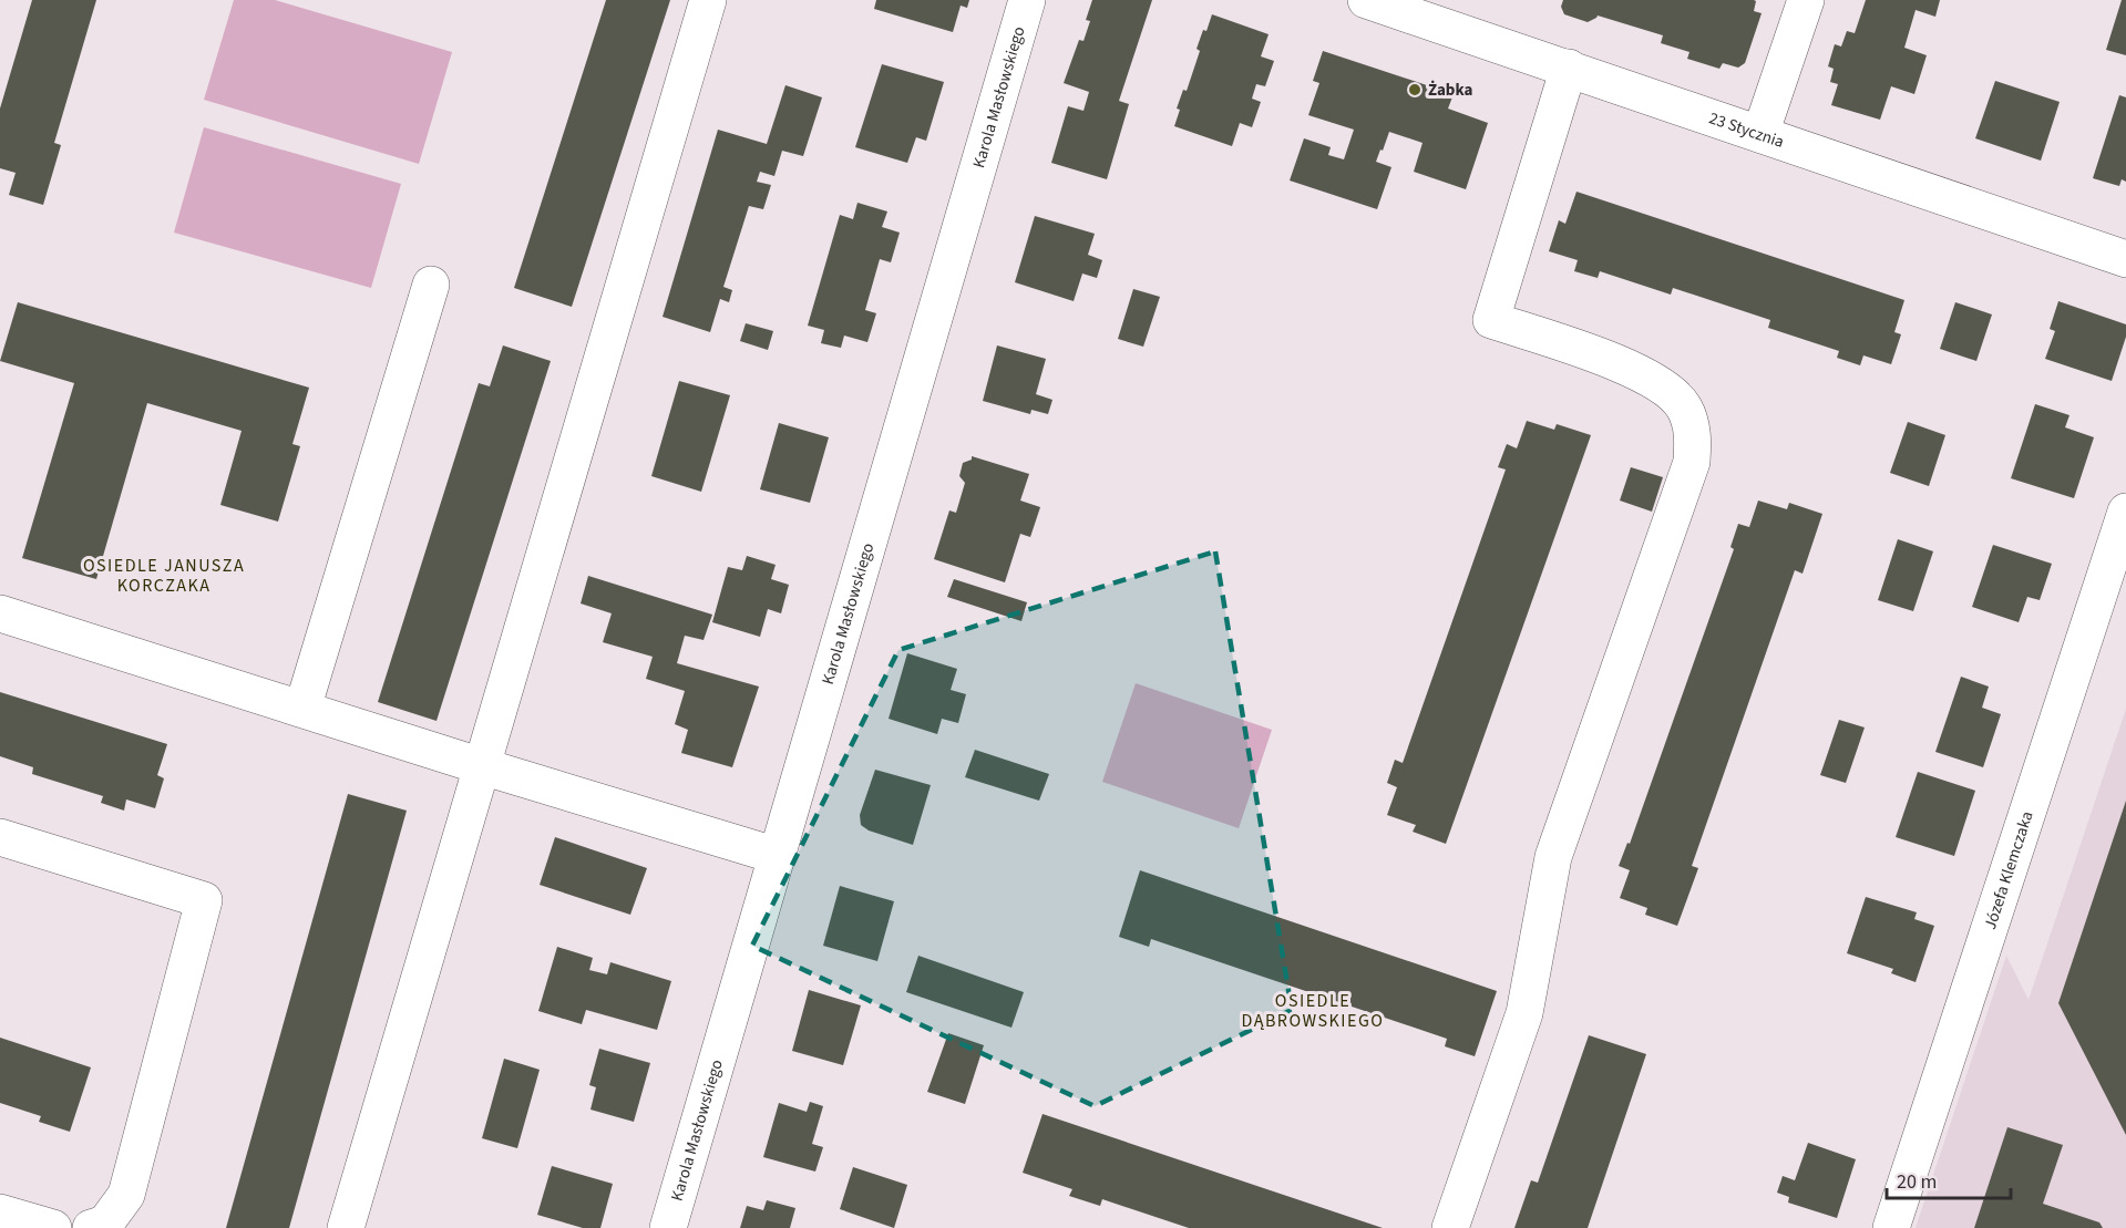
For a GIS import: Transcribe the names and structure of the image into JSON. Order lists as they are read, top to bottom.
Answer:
{
  "streets": {
    "street": ["Karola Masłowskiego", "23 Stycznia", "Józefa Klemczaka"]
  },
  "districts": ["OSIEDLE JANUSZA KORCZAKA", "OSIEDLE DĄBROWSKIEGO"],
  "places": ["Żabka"],
  "scale_bar": "20 m"
}
